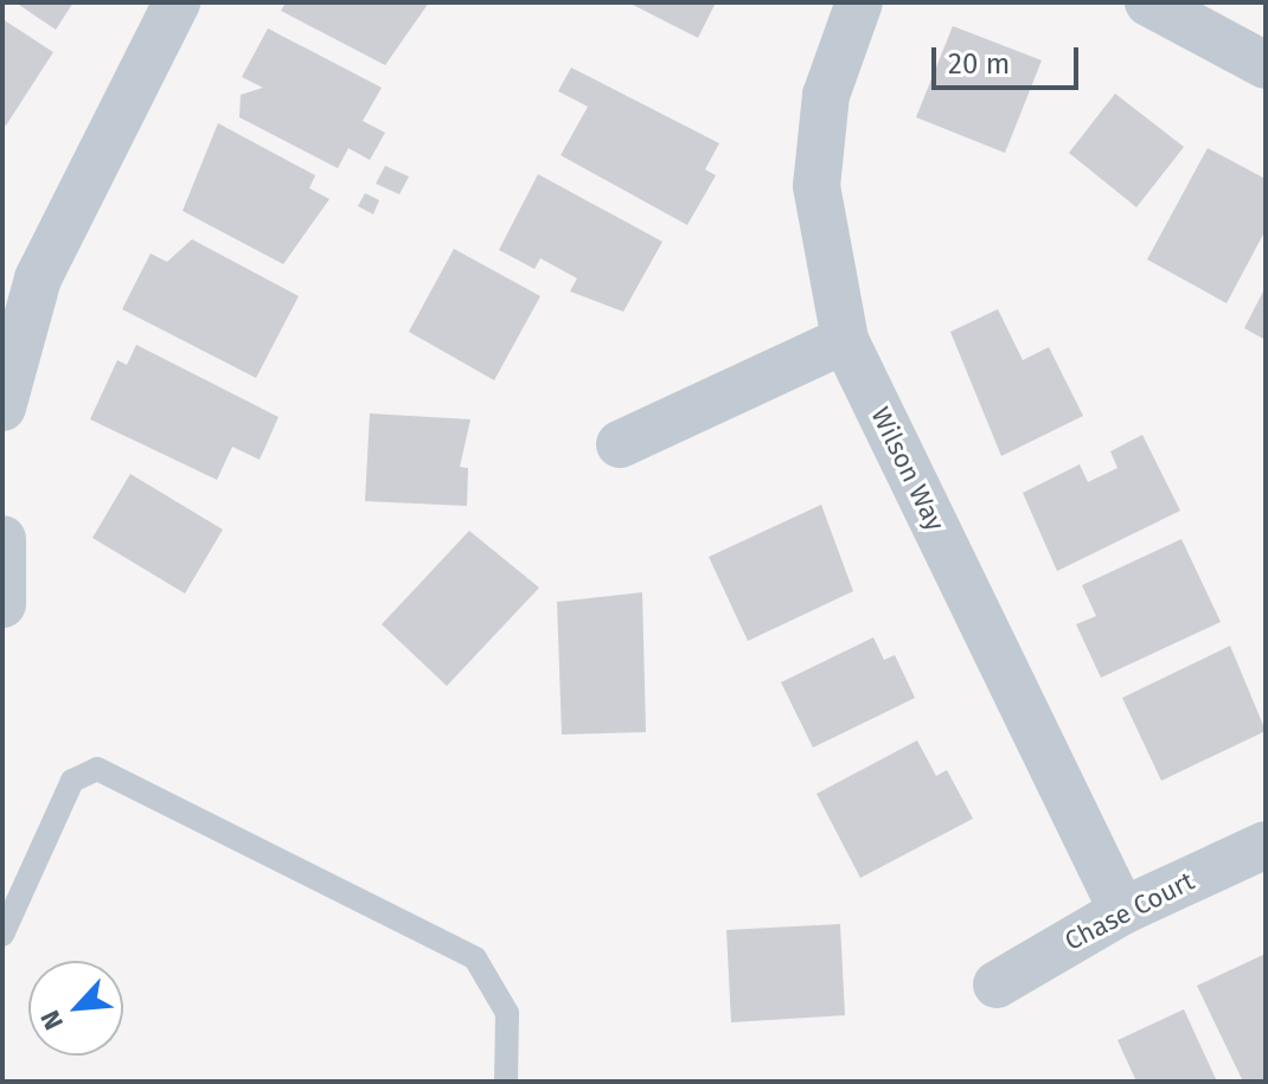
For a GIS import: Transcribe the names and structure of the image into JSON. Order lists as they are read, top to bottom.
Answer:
{
  "streets": {
    "street": ["Wilson Way", "Chase Court"]
  },
  "crossings": [
    ["Wilson Way", "Chase Court"]
  ],
  "scale_bar": "20 m",
  "north": "bottom left"
}
